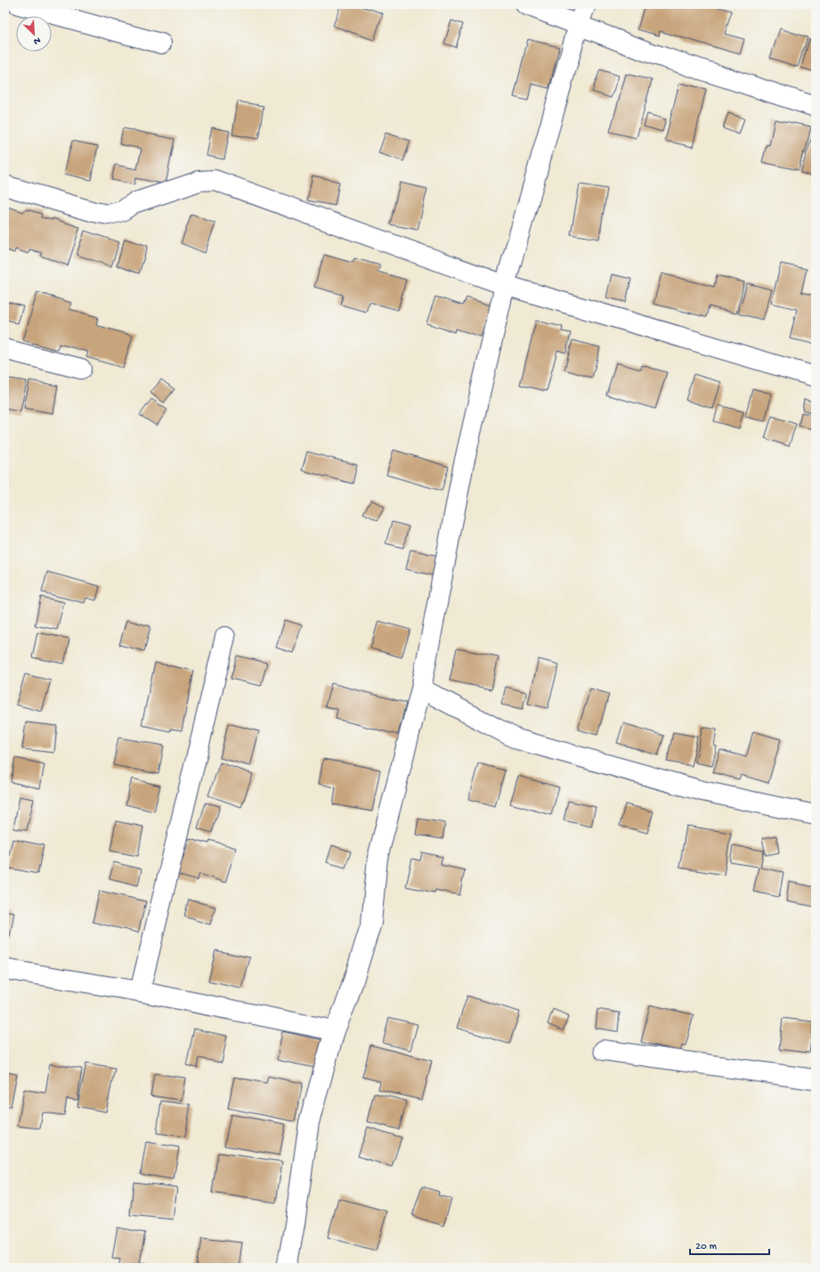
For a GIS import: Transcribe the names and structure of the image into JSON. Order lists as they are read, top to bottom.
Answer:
{
  "scale_bar": "20 m",
  "north": "bottom right"
}
